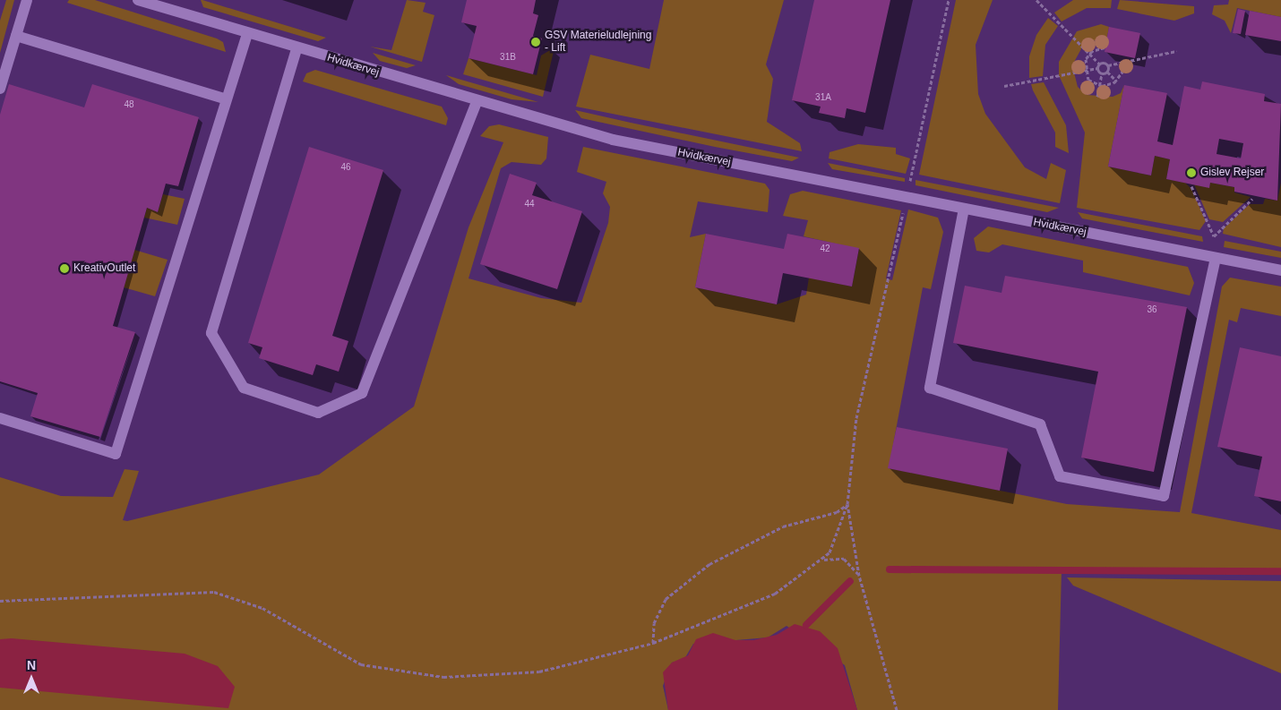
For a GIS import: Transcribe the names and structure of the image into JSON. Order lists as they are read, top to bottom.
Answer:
{
  "streets": {
    "street": ["Hvidkærvej"]
  },
  "places": ["GSV Materieludlejning - Lift", "Gislev Rejser", "KreativOutlet"],
  "house_numbers": [
    "31B",
    "31A",
    "48",
    "46",
    "44",
    "42",
    "36"
  ],
  "north": "top"
}
